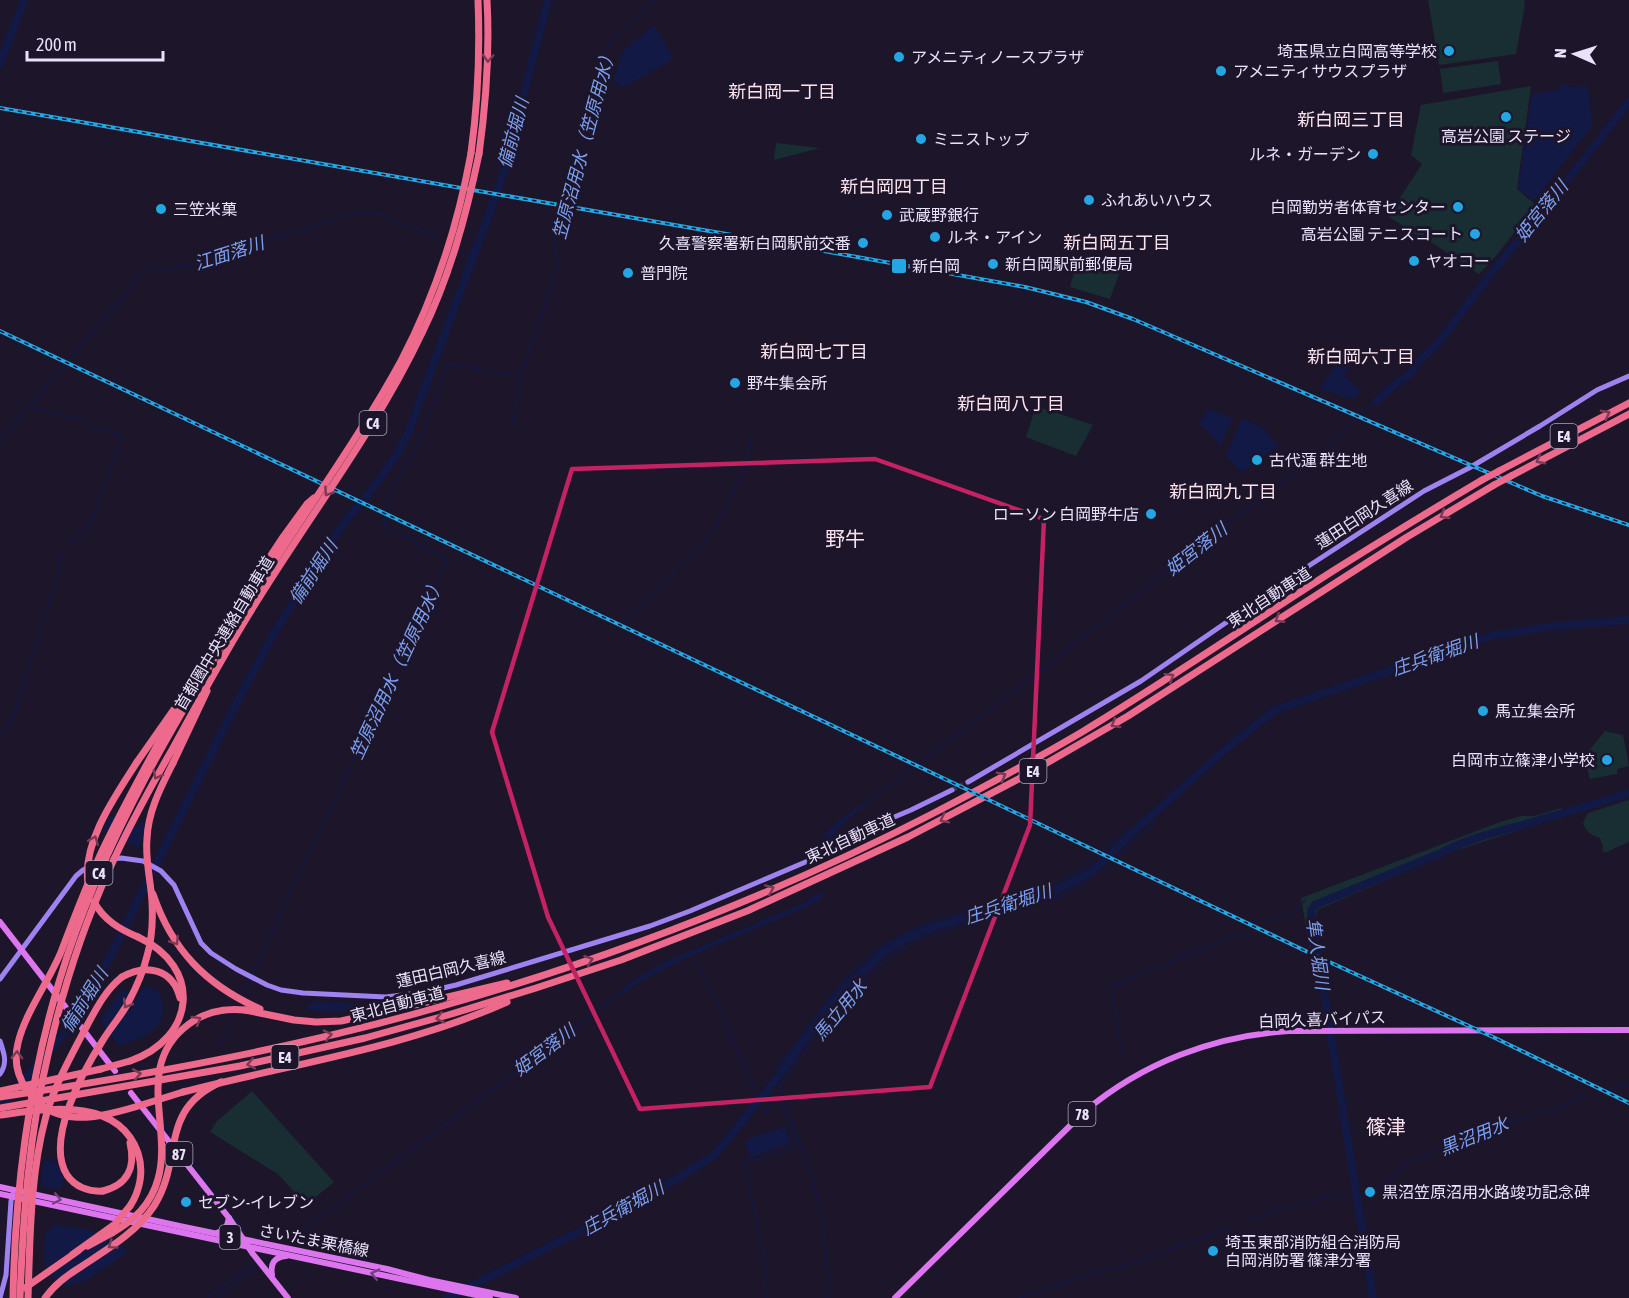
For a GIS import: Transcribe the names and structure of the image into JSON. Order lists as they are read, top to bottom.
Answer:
{
  "streets": {
    "highway": [
      "C4",
      "E4",
      "東北自動車道",
      "首都圏中央連絡自動車道"
    ],
    "main road": [
      "蓮田白岡久喜線",
      "白岡久喜バイパス",
      "78",
      "87",
      "3",
      "さいたま栗橋線"
    ]
  },
  "crossings": [
    ["87", "さいたま栗橋線"]
  ],
  "districts": [
    "新白岡一丁目",
    "新白岡三丁目",
    "新白岡四丁目",
    "新白岡五丁目",
    "新白岡七丁目",
    "新白岡六丁目",
    "新白岡八丁目",
    "新白岡九丁目",
    "野牛",
    "篠津"
  ],
  "water": [
    "備前堀川",
    "笠原沼用水（笠原用水）",
    "姫宮落川",
    "江面落川",
    "庄兵衛堀川",
    "隼人堀川",
    "馬立用水",
    "黒沼用水"
  ],
  "places": {
    "other": [
      "埼玉県立白岡高等学校",
      "アメニティノースプラザ",
      "アメニティサウスプラザ",
      "高岩公園 ステージ",
      "ミニストップ",
      "ルネ・ガーデン",
      "ふれあいハウス",
      "白岡勤労者体育センター",
      "三笠米菓",
      "武蔵野銀行",
      "高岩公園 テニスコート",
      "ルネ・アイン",
      "久喜警察署新白岡駅前交番",
      "ヤオコー",
      "新白岡駅前郵便局",
      "普門院",
      "野牛集会所",
      "古代蓮 群生地",
      "ローソン 白岡野牛店",
      "馬立集会所",
      "白岡市立篠津小学校",
      "黒沼笠原沼用水路竣功記念碑",
      "セブン-イレブン",
      "埼玉東部消防組合消防局 白岡消防署 篠津分署"
    ],
    "transit": ["新白岡"]
  },
  "scale_bar": "200 m",
  "north": "left"
}
